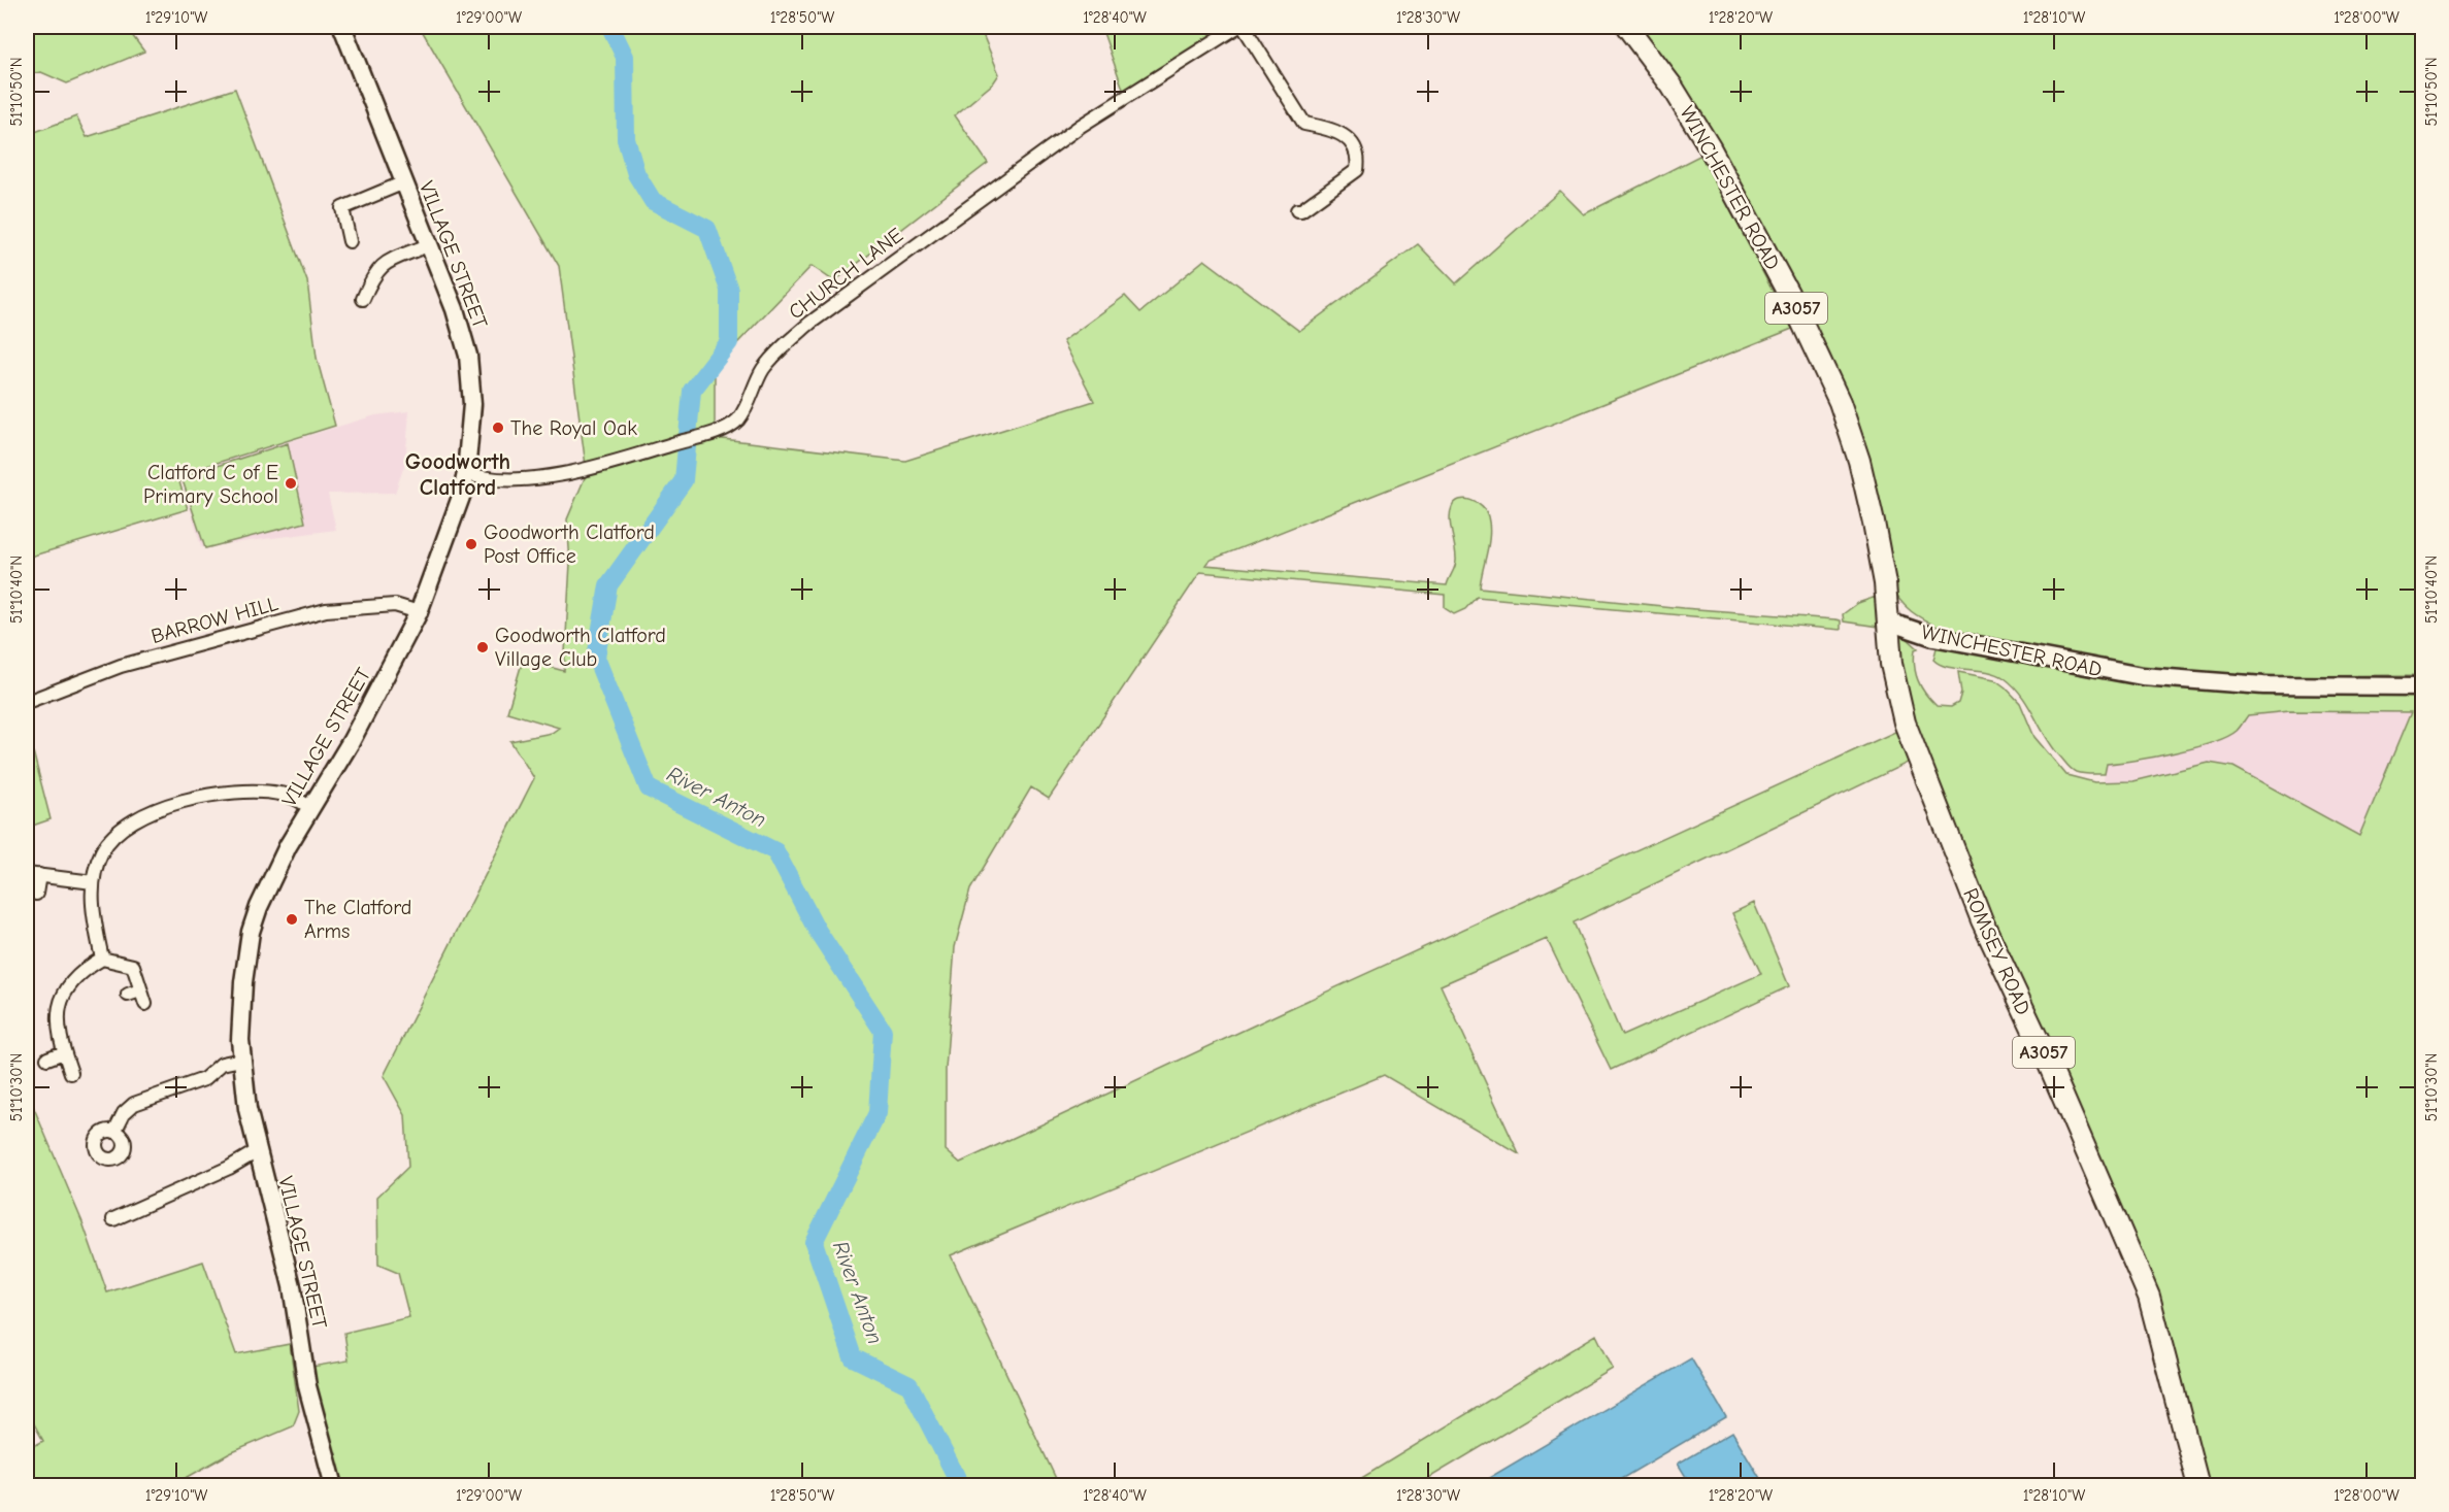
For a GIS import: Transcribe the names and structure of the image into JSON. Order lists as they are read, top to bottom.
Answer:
{
  "streets": {
    "main road": ["WINCHESTER ROAD", "A3057", "ROMSEY ROAD"],
    "street": ["VILLAGE STREET", "CHURCH LANE", "BARROW HILL"]
  },
  "crossings": [
    ["WINCHESTER ROAD", "ROMSEY ROAD"],
    ["VILLAGE STREET", "CHURCH LANE"],
    ["VILLAGE STREET", "BARROW HILL"]
  ],
  "districts": ["Goodworth Clatford"],
  "water": ["River Anton"],
  "places": [
    "The Royal Oak",
    "Clatford C of E Primary School",
    "Goodworth Clatford Post Office",
    "Goodworth Clatford Village Club",
    "The Clatford Arms"
  ],
  "coordinates": [
    "1°29'10\"W",
    "1°29'00\"W",
    "1°28'50\"W",
    "1°28'40\"W",
    "1°28'30\"W",
    "1°28'20\"W",
    "1°28'10\"W",
    "1°28'00\"W",
    "51°10'50\"N",
    "51°10'40\"N",
    "51°10'30\"N"
  ]
}
